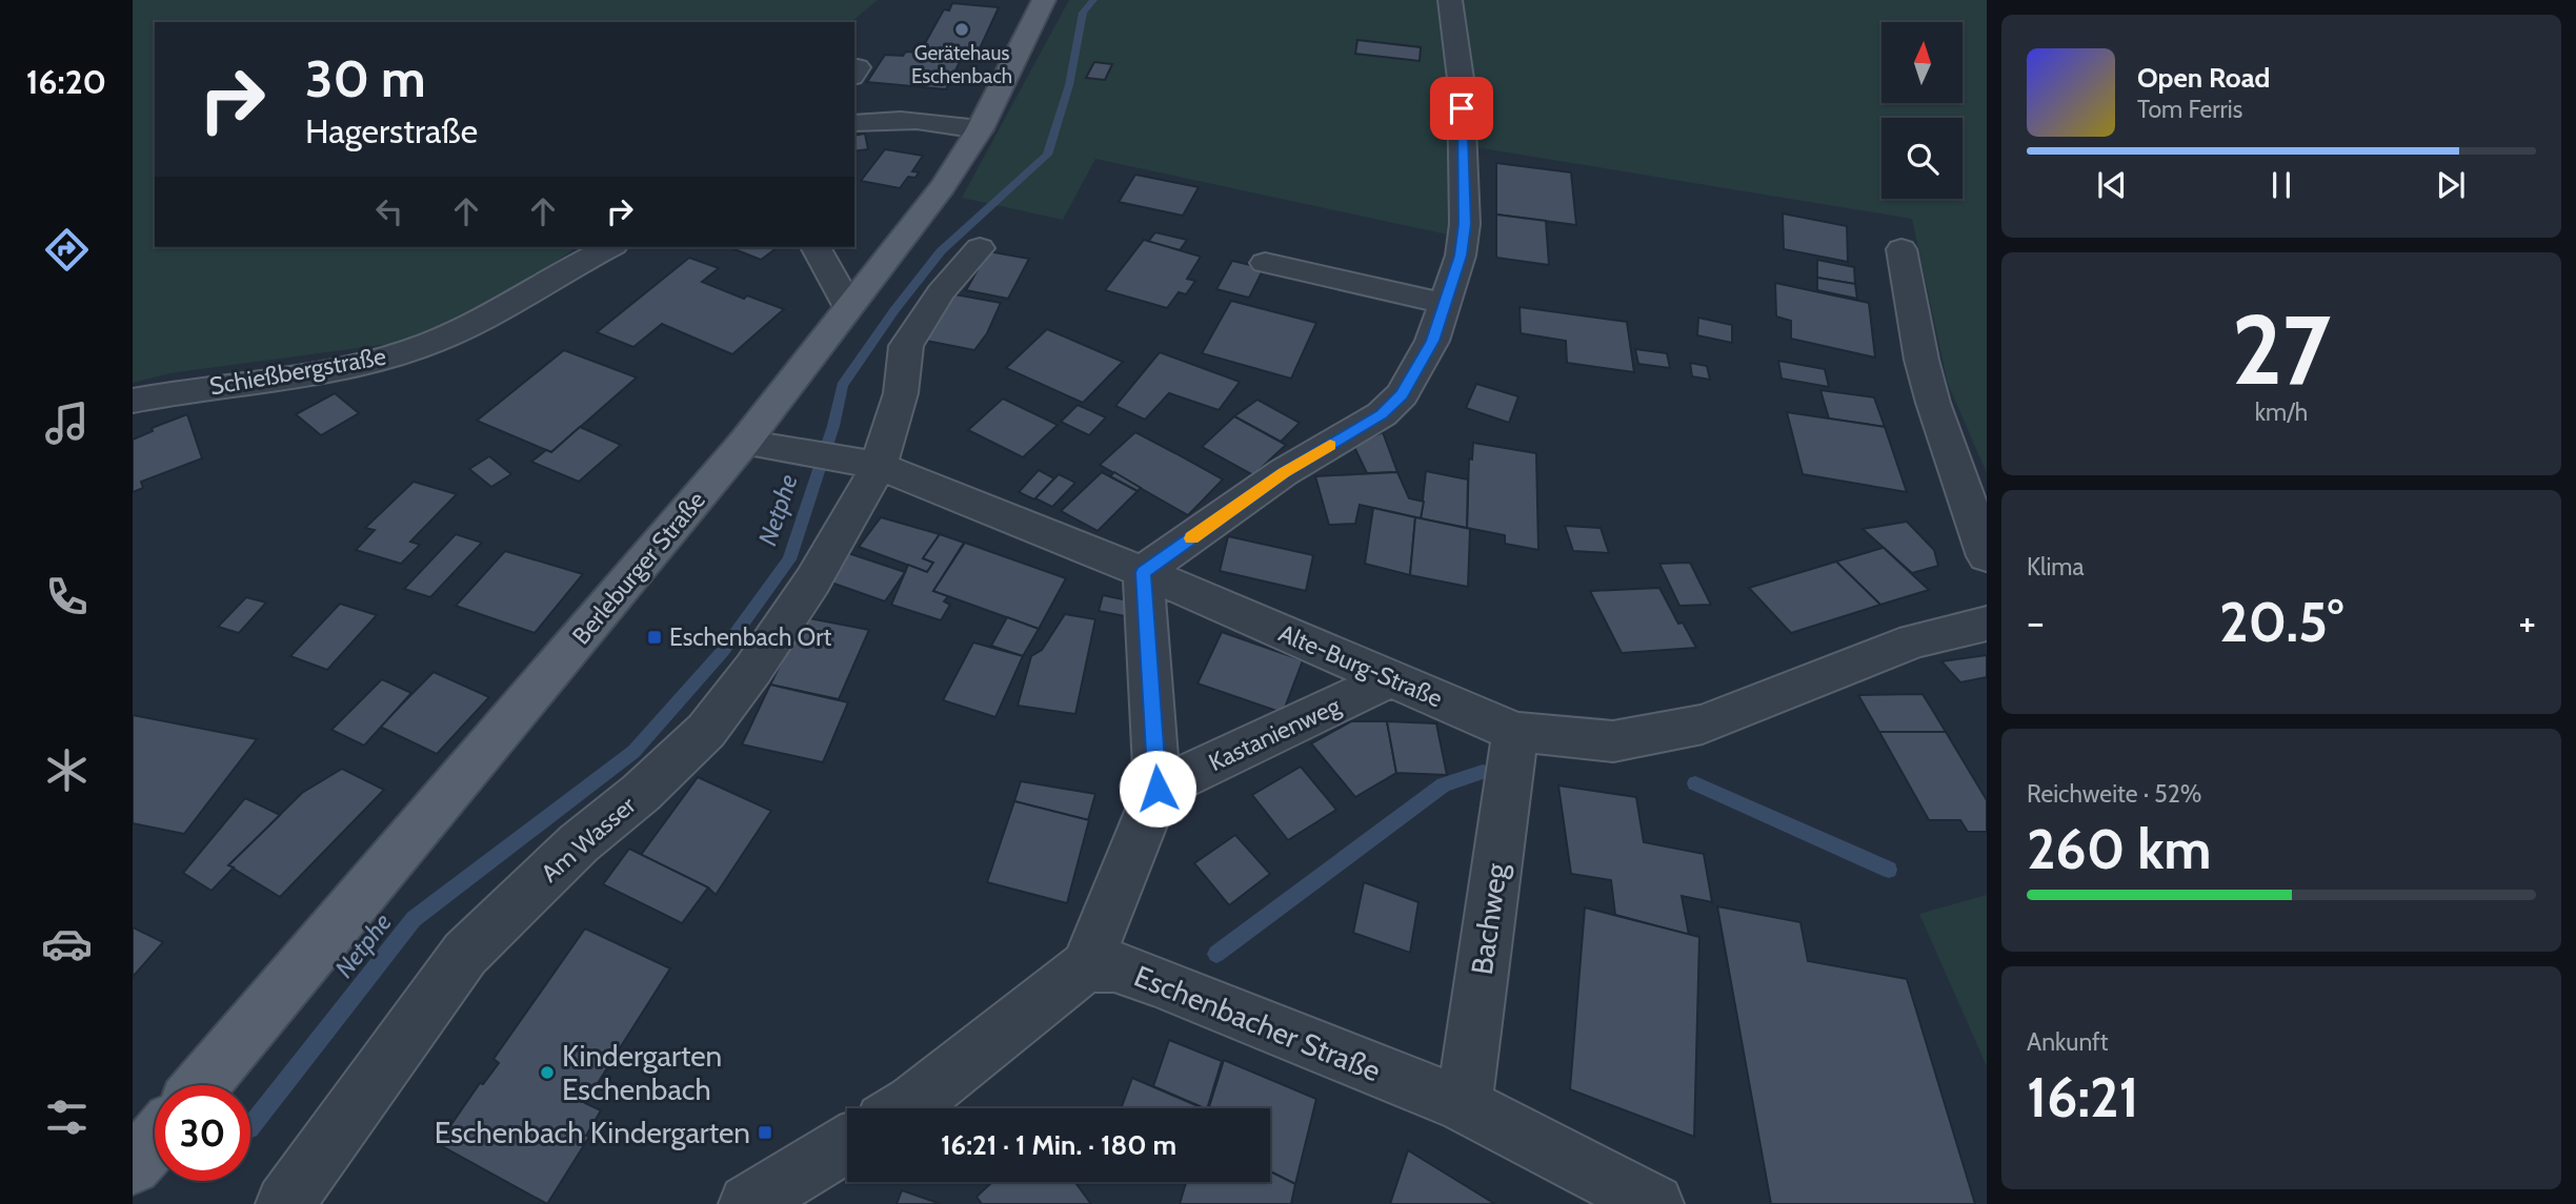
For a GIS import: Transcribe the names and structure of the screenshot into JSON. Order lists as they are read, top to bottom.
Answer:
{
  "streets": {
    "main road": ["Berleburger Straße"],
    "street": [
      "Schießbergstraße",
      "Alte-Burg-Straße",
      "Kastanienweg",
      "Am Wasser",
      "Bachweg",
      "Eschenbacher Straße"
    ]
  },
  "crossings": [
    ["Berleburger Straße", "Alte-Burg-Straße"],
    ["Alte-Burg-Straße", "Kastanienweg"],
    ["Alte-Burg-Straße", "Am Wasser"],
    ["Alte-Burg-Straße", "Bachweg"],
    ["Bachweg", "Eschenbacher Straße"]
  ],
  "water": ["Netphe"],
  "places": {
    "other": ["Gerätehaus Eschenbach", "Kindergarten Eschenbach"],
    "transit": ["Eschenbach Ort", "Eschenbach Kindergarten"]
  },
  "north": "top",
  "page": {
    "tabs": "16:20",
    "turn": ["30 m", "Hagerstraße"],
    "song": ["Open Road", "Tom Ferris"],
    "tile": [
      ["27", "km/h"],
      "Klima",
      ["Reichweite · 52%", "260 km"],
      ["Ankunft", "16:21"]
    ],
    "heat": ["−", "20.5°", "+"],
    "limit": "30",
    "trip": "16:21 · 1 Min. · 180 m"
  }
}
